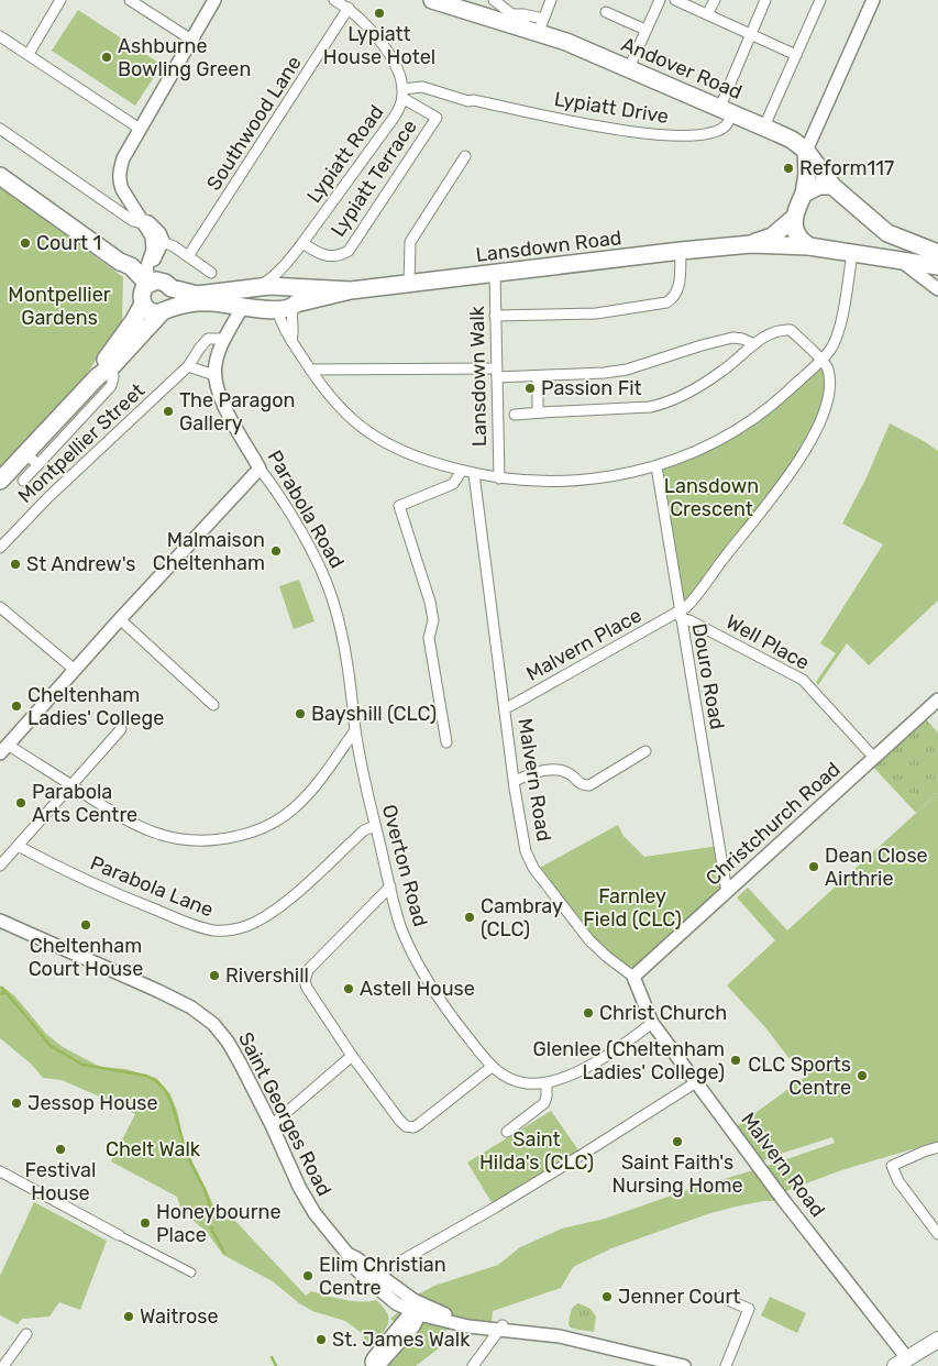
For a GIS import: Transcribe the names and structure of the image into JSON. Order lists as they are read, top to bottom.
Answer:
{
  "streets": {
    "main road": ["Andover Road", "Lansdown Road"],
    "street": [
      "Lypiatt Drive",
      "Southwood Lane",
      "Lypiatt Road",
      "Lypiatt Terrace",
      "Lansdown Walk",
      "Montpellier Street",
      "Parabola Road",
      "Well Place",
      "Malvern Place",
      "Douro Road",
      "Malvern Road",
      "Christchurch Road",
      "Overton Road",
      "Parabola Lane",
      "Saint Georges Road"
    ]
  },
  "crossings": [
    ["Andover Road", "Lypiatt Drive"],
    ["Lypiatt Drive", "Lypiatt Road"],
    ["Lypiatt Drive", "Lypiatt Terrace"],
    ["Lypiatt Road", "Lypiatt Terrace"],
    ["Lypiatt Road", "Lansdown Road"],
    ["Lansdown Road", "Lansdown Walk"],
    ["Lansdown Road", "Parabola Road"],
    ["Montpellier Street", "Parabola Road"],
    ["Parabola Road", "Overton Road"],
    ["Well Place", "Malvern Place"],
    ["Well Place", "Douro Road"],
    ["Well Place", "Christchurch Road"],
    ["Malvern Place", "Douro Road"],
    ["Malvern Place", "Malvern Road"],
    ["Douro Road", "Christchurch Road"],
    ["Malvern Road", "Christchurch Road"],
    ["Malvern Road", "Overton Road"],
    ["Overton Road", "Parabola Lane"]
  ],
  "parks": [
    "Montpellier Gardens",
    "Lansdown Crescent",
    "Farnley Field (CLC)",
    "Saint Hilda's (CLC)",
    "Chelt Walk"
  ],
  "places": [
    "Lypiatt House Hotel",
    "Ashburne Bowling Green",
    "Reform117",
    "Court 1",
    "Passion Fit",
    "The Paragon Gallery",
    "Malmaison Cheltenham",
    "St Andrew's",
    "Cheltenham Ladies' College",
    "Bayshill (CLC)",
    "Parabola Arts Centre",
    "Dean Close Airthrie",
    "Cambray (CLC)",
    "Cheltenham Court House",
    "Rivershill",
    "Astell House",
    "Christ Church",
    "Glenlee (Cheltenham Ladies' College)",
    "CLC Sports Centre",
    "Jessop House",
    "Saint Faith's Nursing Home",
    "Festival House",
    "Honeybourne Place",
    "Elim Christian Centre",
    "Jenner Court",
    "Waitrose",
    "St. James Walk"
  ]
}
